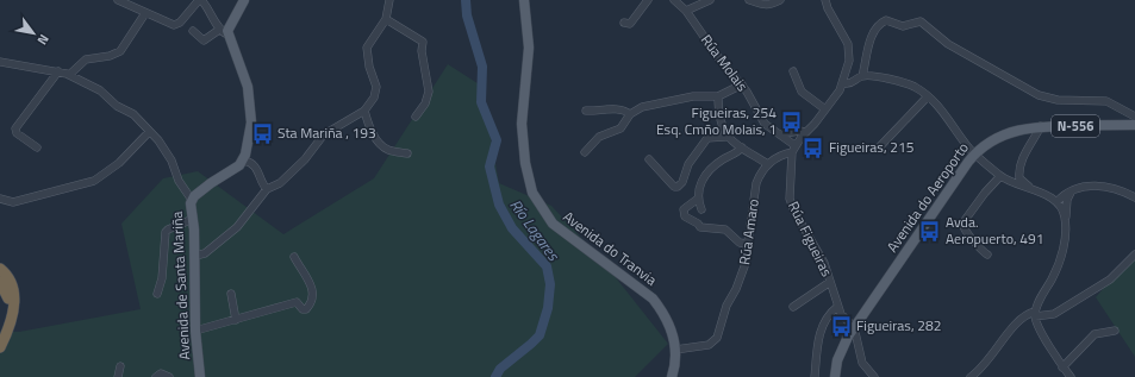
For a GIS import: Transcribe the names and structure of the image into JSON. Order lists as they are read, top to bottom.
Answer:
{
  "streets": {
    "main road": [
      "N-556",
      "Avenida do Aeroporto",
      "Avenida do Tranvia",
      "Avenida de Santa Mariña"
    ],
    "street": ["Rúa Molais", "Rúa Amaro", "Rúa Figueiras"]
  },
  "crossings": [
    ["Rúa Molais", "Rúa Figueiras"],
    ["Avenida do Aeroporto", "Rúa Figueiras"],
    ["Rúa Amaro", "Avenida do Tranvia"]
  ],
  "water": ["Río Lagares"],
  "places": {
    "bus stop": [
      "Figueiras, 254 Esq. Cmño Molais, 1",
      "Sta Mariña , 193",
      "Figueiras, 215",
      "Avda. Aeropuerto, 491",
      "Figueiras, 282"
    ]
  },
  "north": "bottom right"
}
